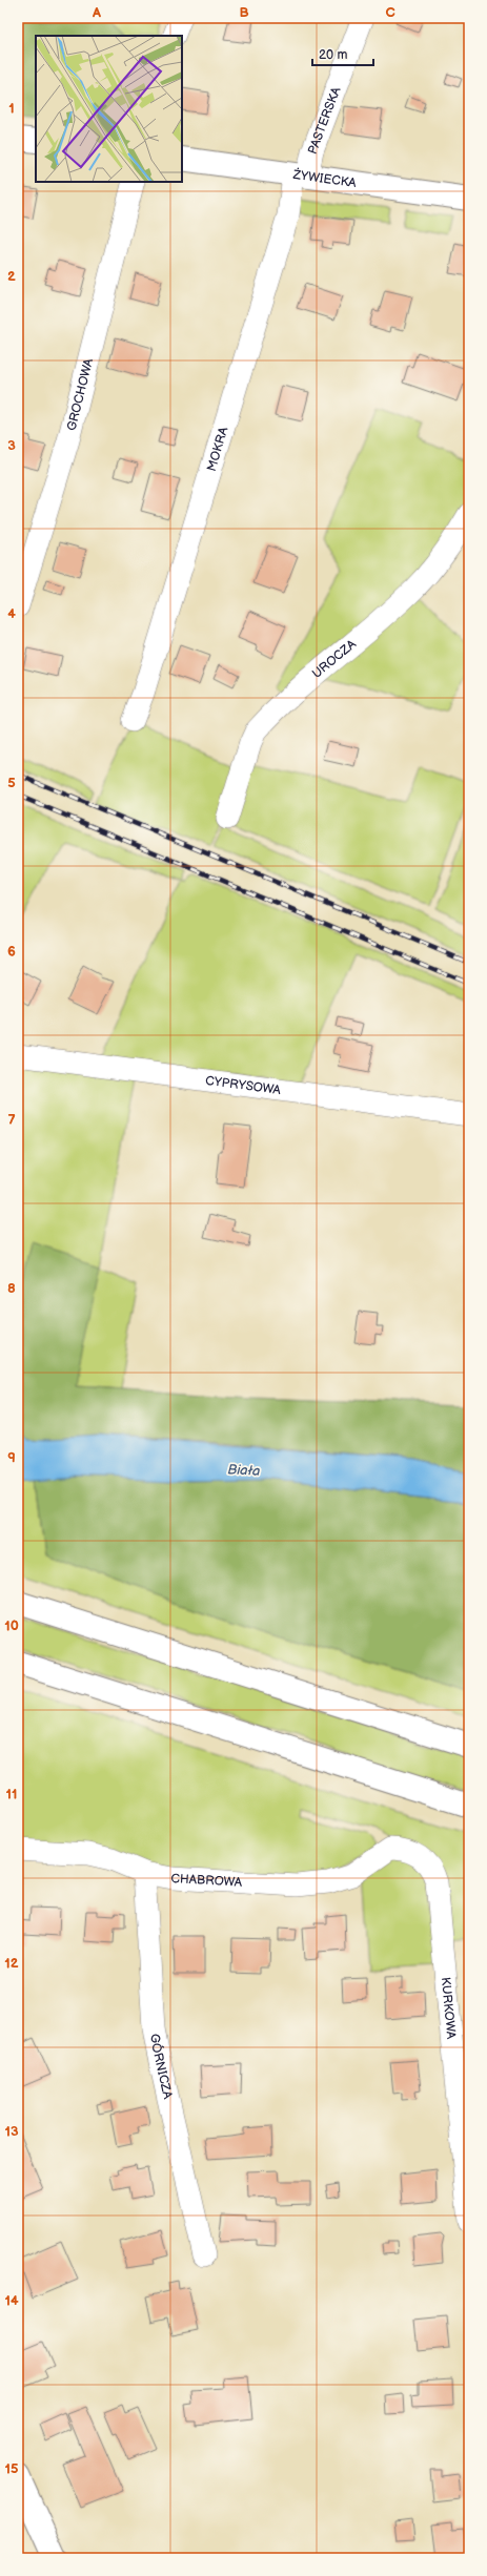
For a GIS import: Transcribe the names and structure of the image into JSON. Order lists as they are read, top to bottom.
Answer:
{
  "streets": {
    "main road": ["ŻYWIECKA"],
    "street": [
      "PASTERSKA",
      "GROCHOWA",
      "MOKRA",
      "UROCZA",
      "CYPRYSOWA",
      "CHABROWA",
      "KURKOWA",
      "GÓRNICZA"
    ]
  },
  "crossings": [
    ["PASTERSKA", "ŻYWIECKA"],
    ["PASTERSKA", "MOKRA"],
    ["ŻYWIECKA", "MOKRA"],
    ["CHABROWA", "KURKOWA"],
    ["CHABROWA", "GÓRNICZA"]
  ],
  "water": ["Biała"],
  "scale_bar": "20 m",
  "grid": {
    "columns": ["A", "B", "C"],
    "rows": [
      "1",
      "2",
      "3",
      "4",
      "5",
      "6",
      "7",
      "8",
      "9",
      "10",
      "11",
      "12",
      "13",
      "14",
      "15"
    ]
  }
}
